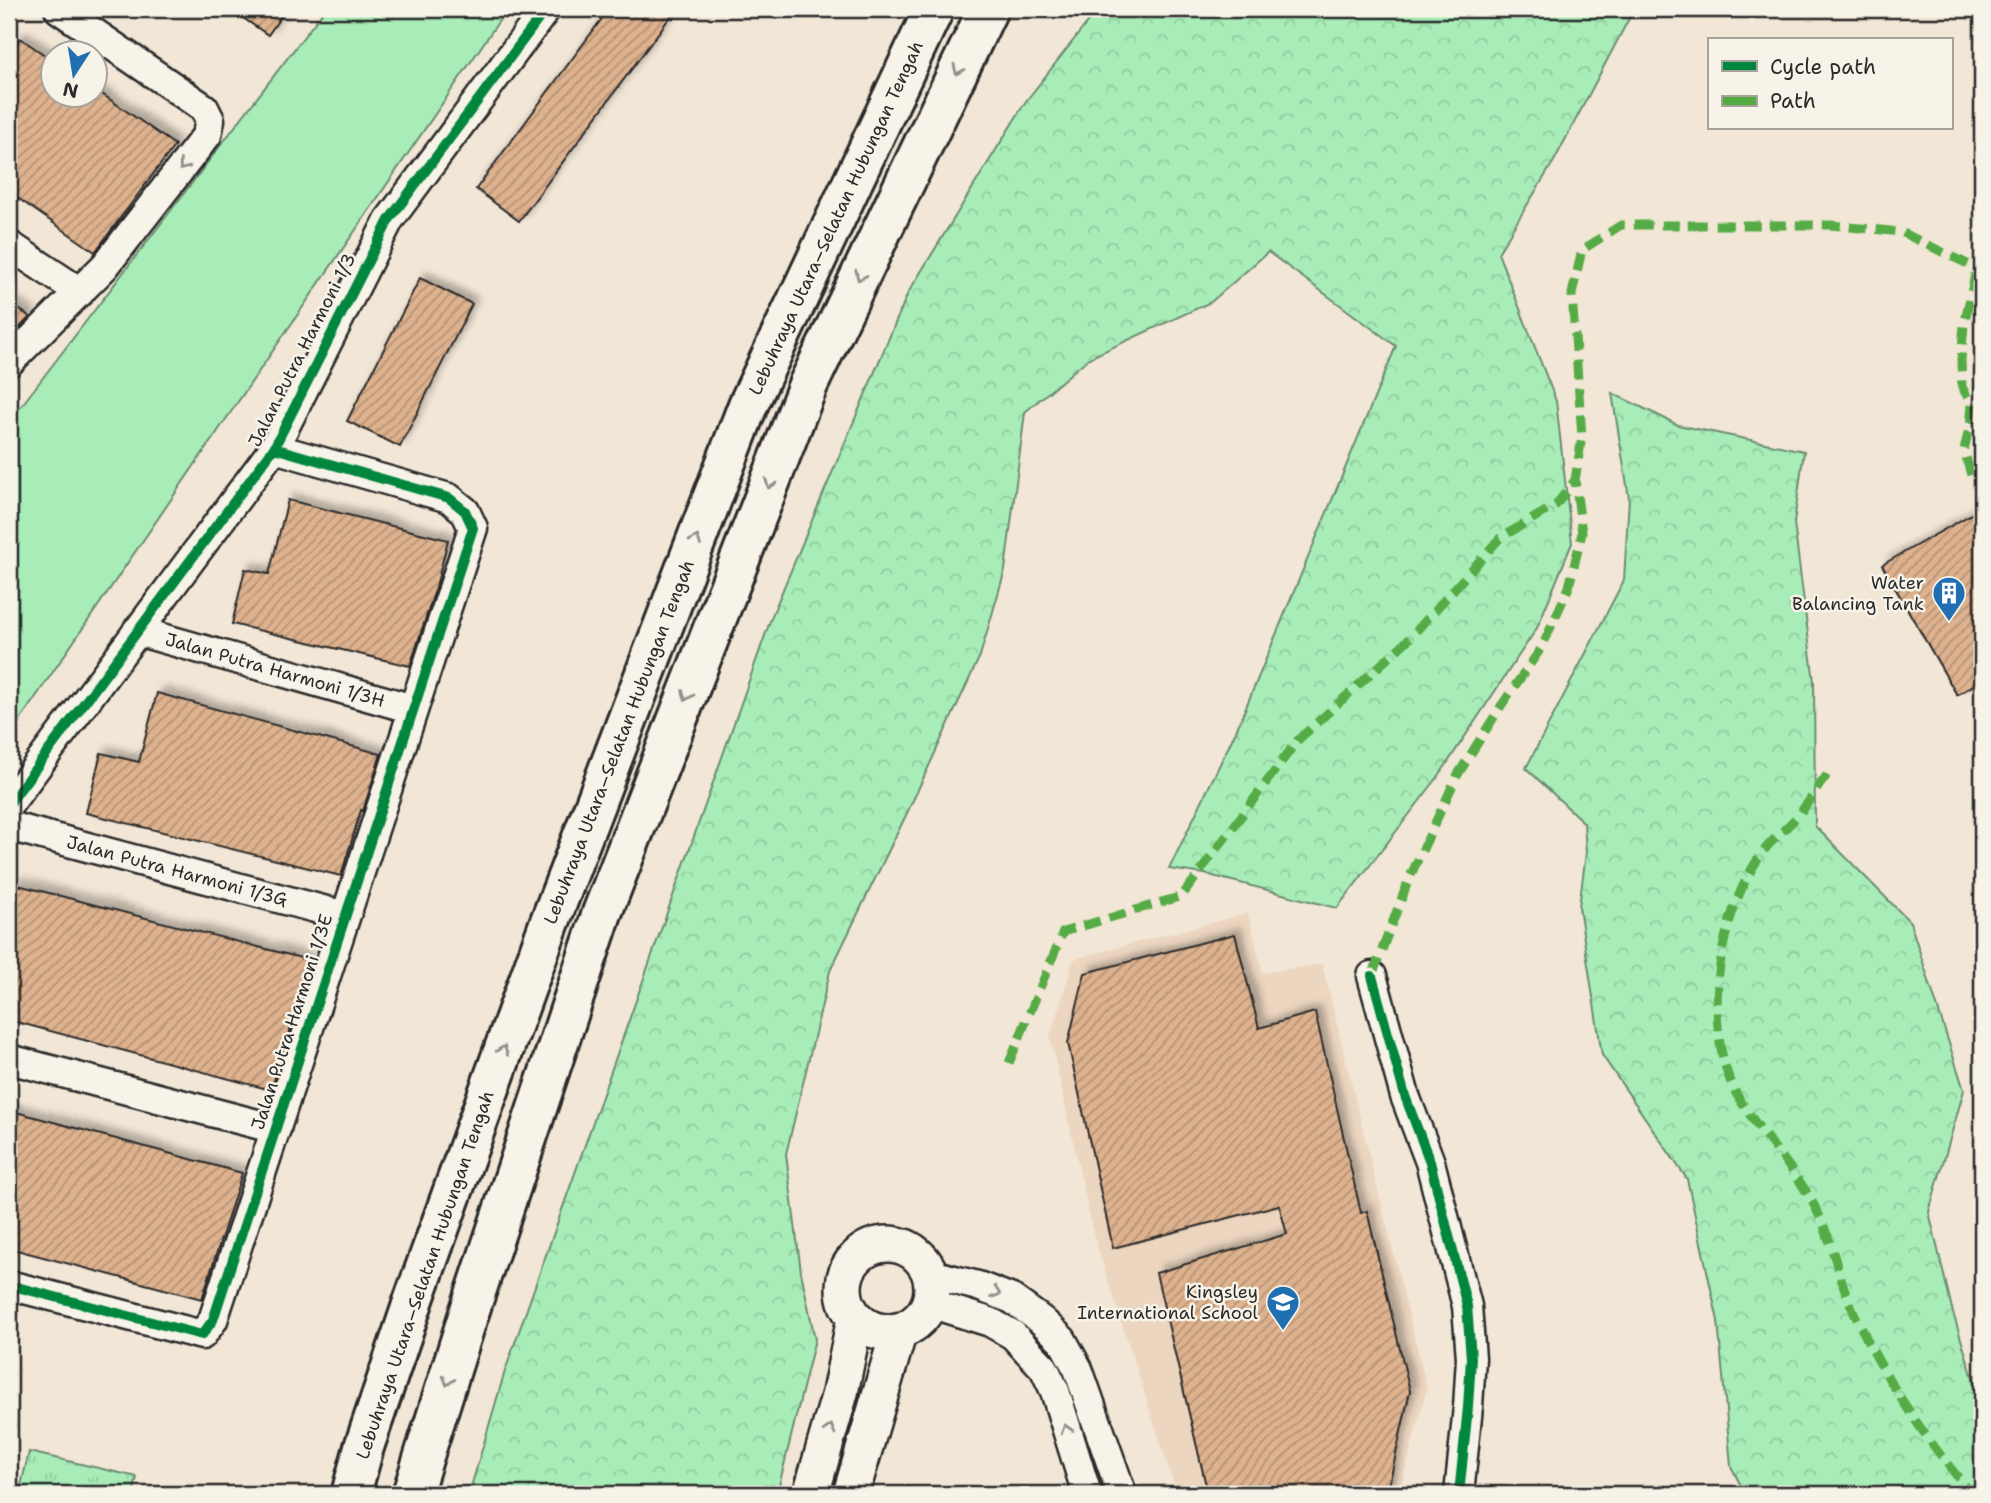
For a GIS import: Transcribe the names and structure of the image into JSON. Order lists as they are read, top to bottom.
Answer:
{
  "streets": {
    "highway": ["Lebuhraya Utara–Selatan Hubungan Tengah"],
    "street": [
      "Jalan Putra Harmoni 1/3",
      "Jalan Putra Harmoni 1/3H",
      "Jalan Putra Harmoni 1/3G",
      "Jalan Putra Harmoni 1/3E"
    ]
  },
  "crossings": [
    ["Jalan Putra Harmoni 1/3", "Jalan Putra Harmoni 1/3H"],
    ["Jalan Putra Harmoni 1/3", "Jalan Putra Harmoni 1/3E"],
    ["Jalan Putra Harmoni 1/3H", "Jalan Putra Harmoni 1/3E"],
    ["Jalan Putra Harmoni 1/3G", "Jalan Putra Harmoni 1/3E"]
  ],
  "places": {
    "building": ["Water Balancing Tank"],
    "school or university": ["Kingsley International School"]
  },
  "legend": ["Cycle path", "Path"],
  "north": "bottom"
}
